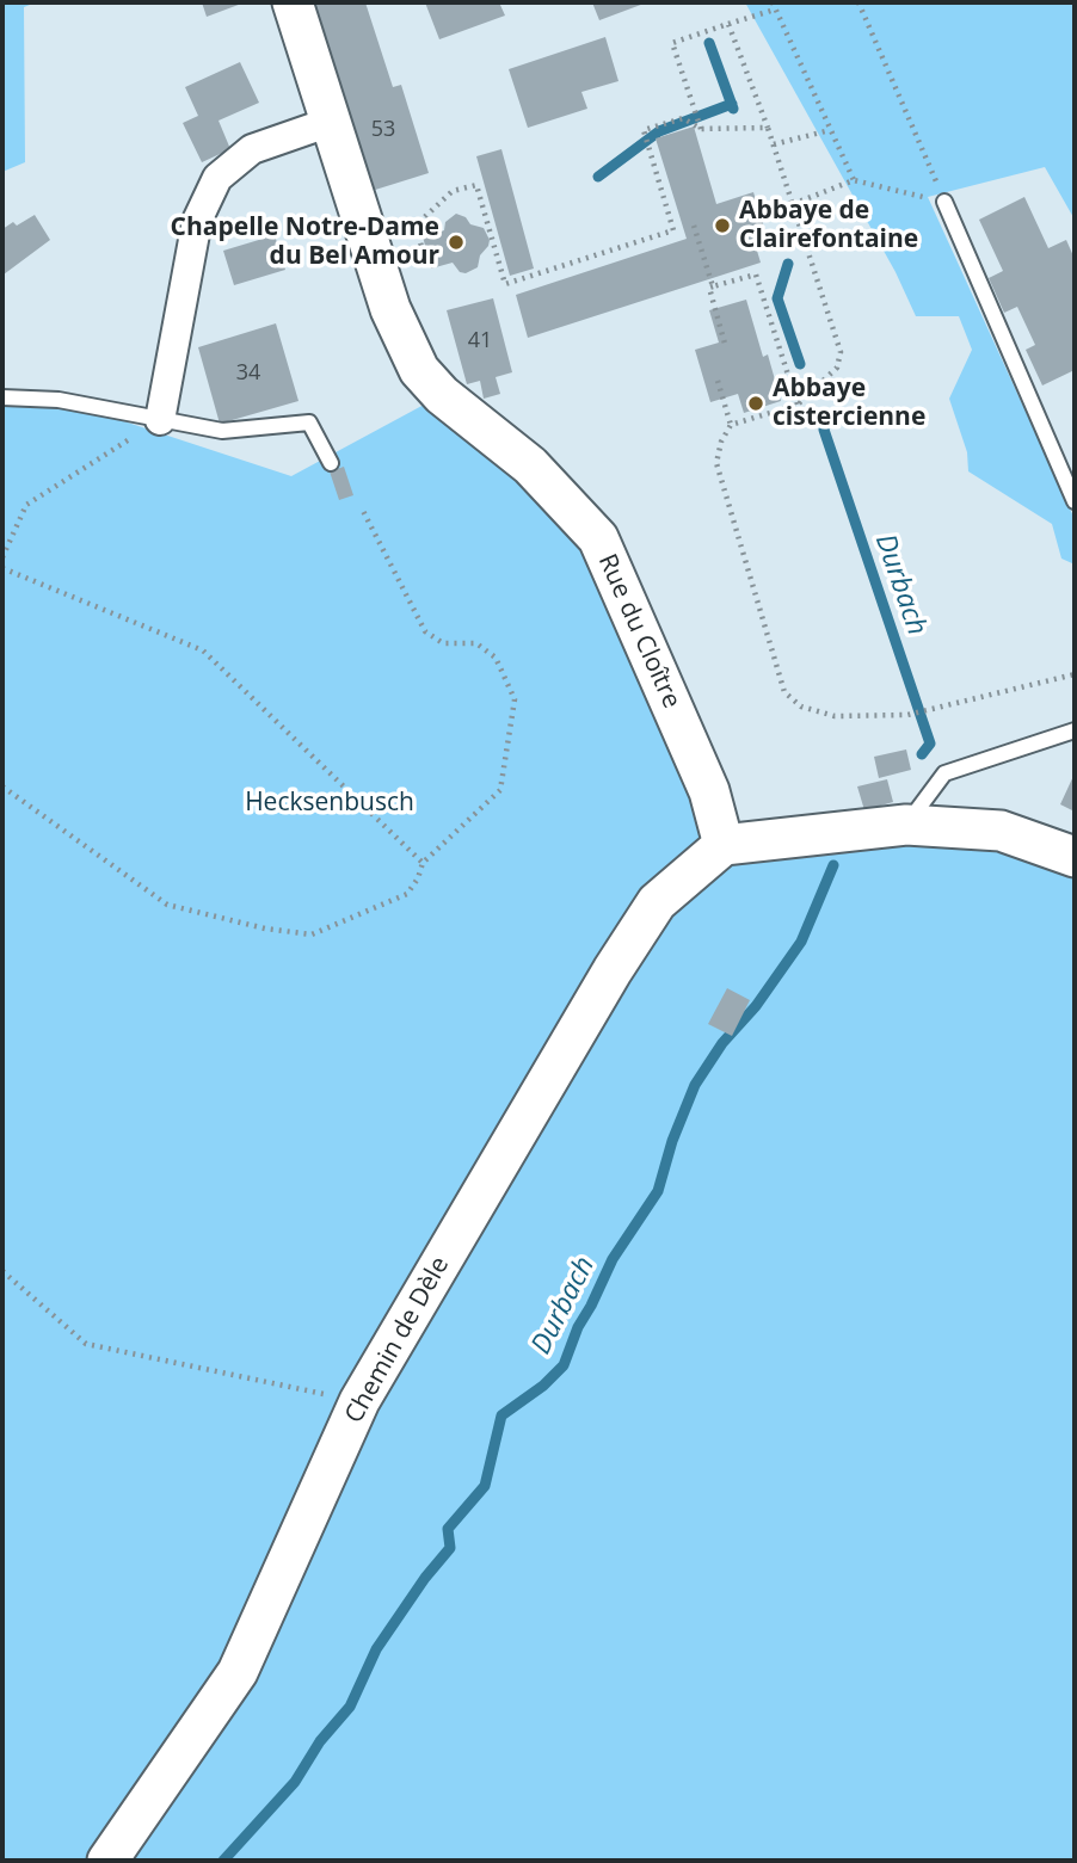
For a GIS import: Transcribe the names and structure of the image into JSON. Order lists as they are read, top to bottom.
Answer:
{
  "streets": {
    "street": ["Rue du Cloître", "Chemin de Dèle"]
  },
  "crossings": [
    ["Rue du Cloître", "Chemin de Dèle"]
  ],
  "water": ["Durbach"],
  "parks": ["Hecksenbusch"],
  "places": ["Abbaye de Clairefontaine", "Chapelle Notre-Dame du Bel Amour", "Abbaye cistercienne"],
  "house_numbers": ["53", "41", "34"]
}
